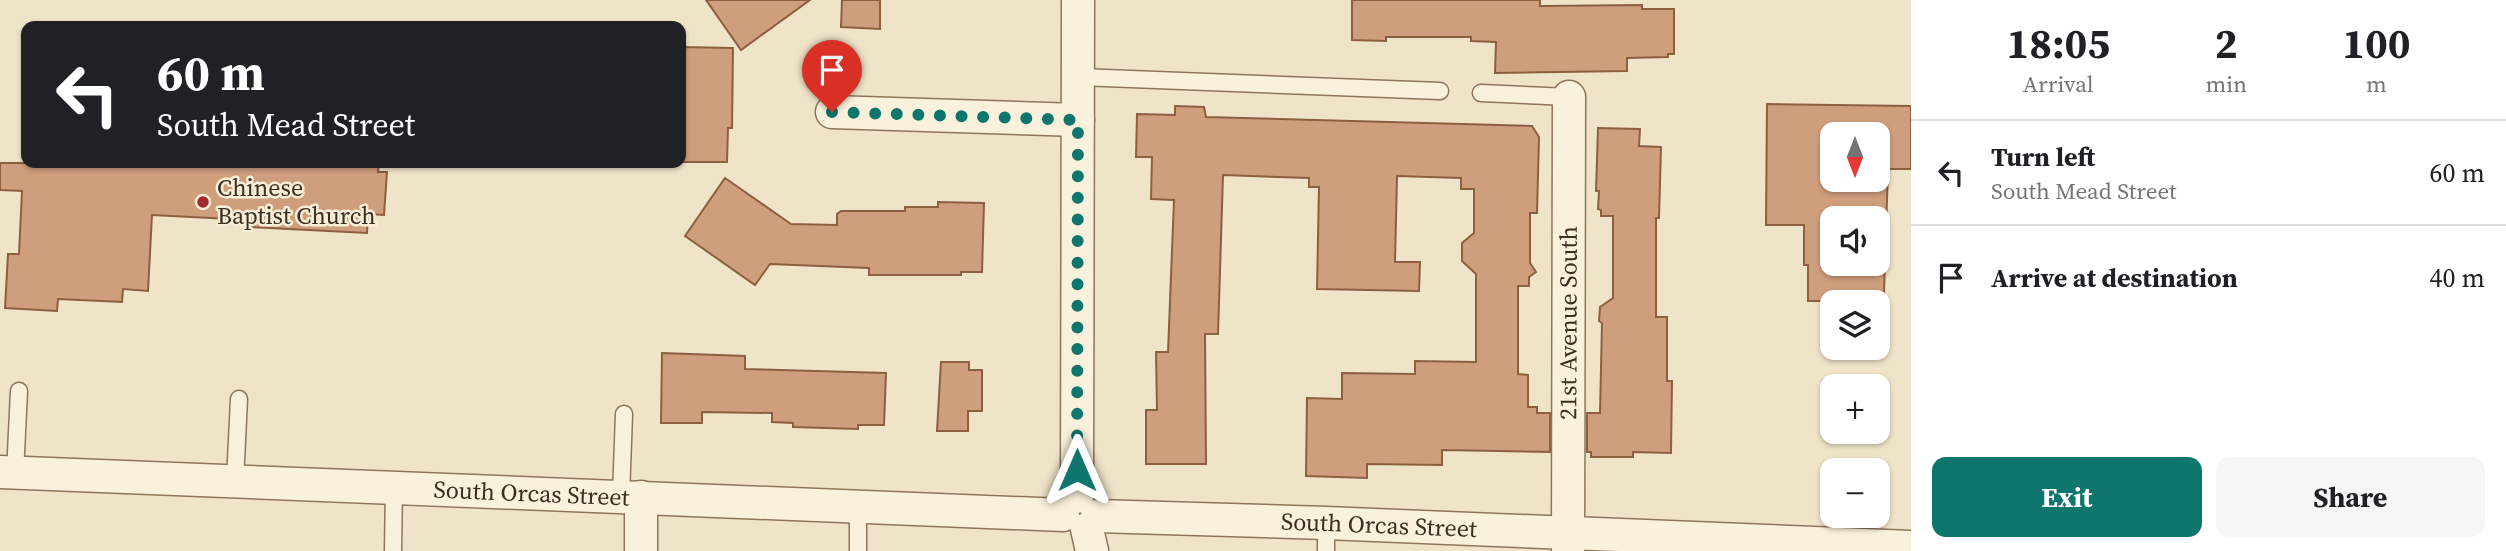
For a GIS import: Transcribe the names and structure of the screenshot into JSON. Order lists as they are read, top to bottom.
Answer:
{
  "streets": {
    "street": ["21st Avenue South", "South Orcas Street"]
  },
  "crossings": [
    ["21st Avenue South", "South Orcas Street"]
  ],
  "places": ["Chinese Baptist Church"],
  "north": "bottom",
  "page": {
    "eta": [
      "18:05",
      "Arrival",
      "2",
      "min",
      "100",
      "m"
    ],
    "turn": ["60 m", "South Mead Street"],
    "list": [
      {
        "name": "Turn left",
        "note": "South Mead Street",
        "value": "60 m"
      },
      {
        "name": "Arrive at destination",
        "value": "40 m"
      }
    ],
    "map_buttons": ["+", "−"],
    "buttons": ["Exit", "Share"]
  }
}
